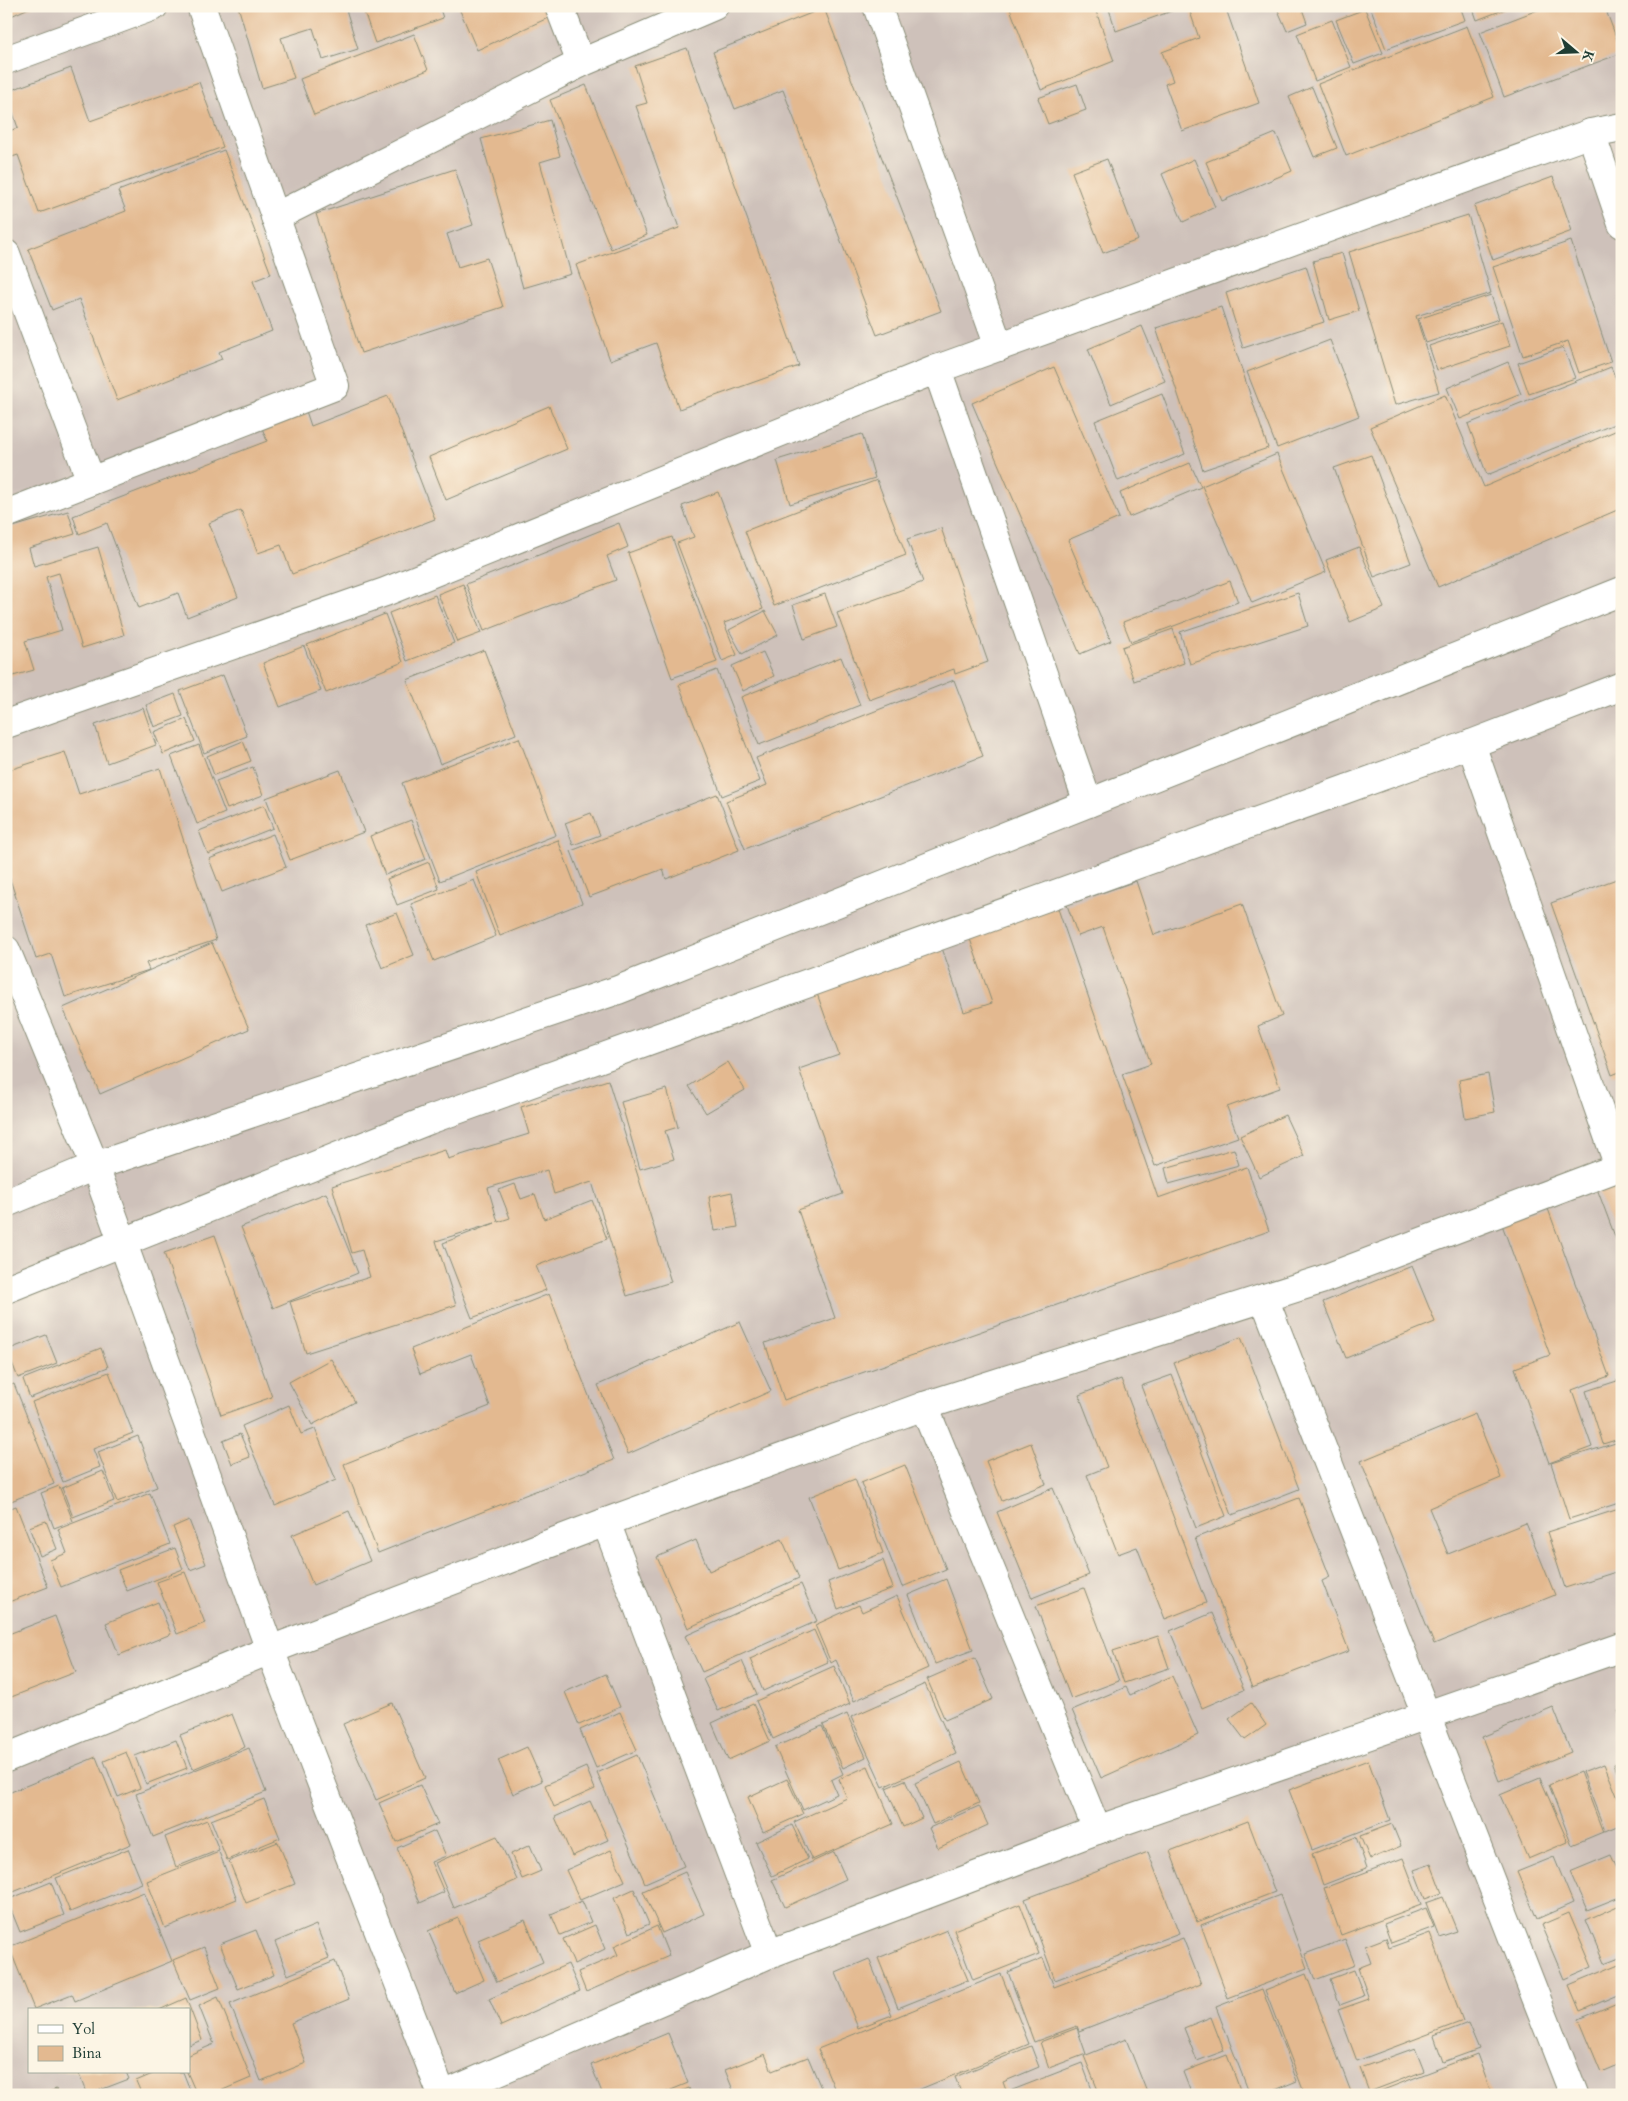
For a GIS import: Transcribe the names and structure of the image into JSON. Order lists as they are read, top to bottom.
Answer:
{
  "legend": ["Yol", "Bina"],
  "north": "right"
}
